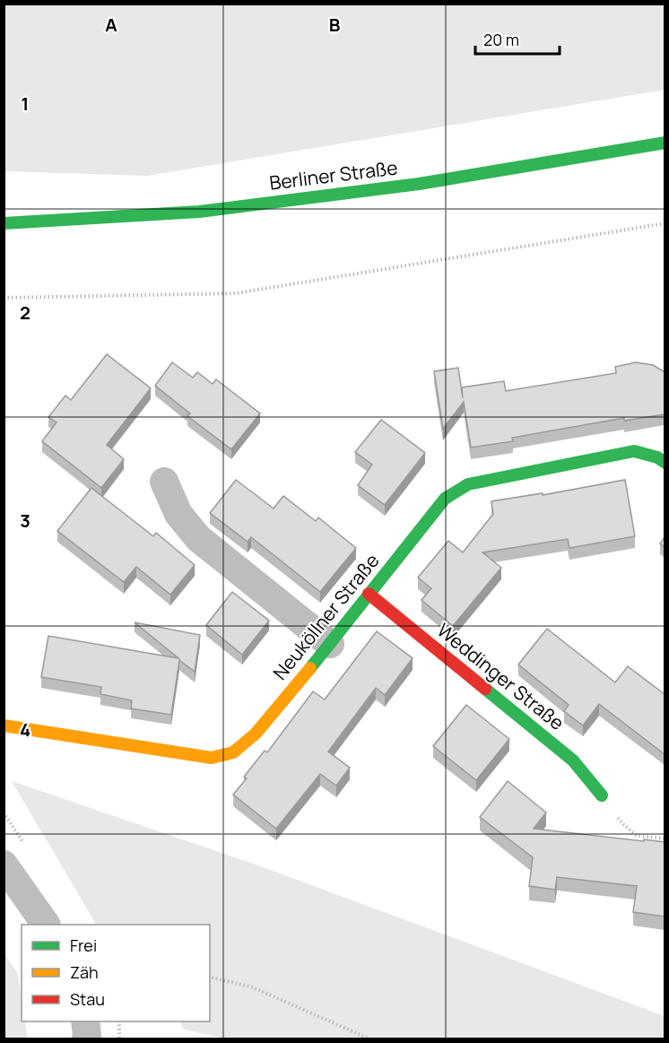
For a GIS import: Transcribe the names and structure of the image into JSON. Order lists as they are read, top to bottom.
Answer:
{
  "streets": {
    "street": ["Berliner Straße", "Neuköllner Straße", "Weddinger Straße"]
  },
  "crossings": [
    ["Neuköllner Straße", "Weddinger Straße"]
  ],
  "legend": ["Frei", "Zäh", "Stau"],
  "scale_bar": "20 m",
  "grid": {
    "columns": ["A", "B"],
    "rows": [
      "1",
      "2",
      "3",
      "4"
    ]
  }
}
